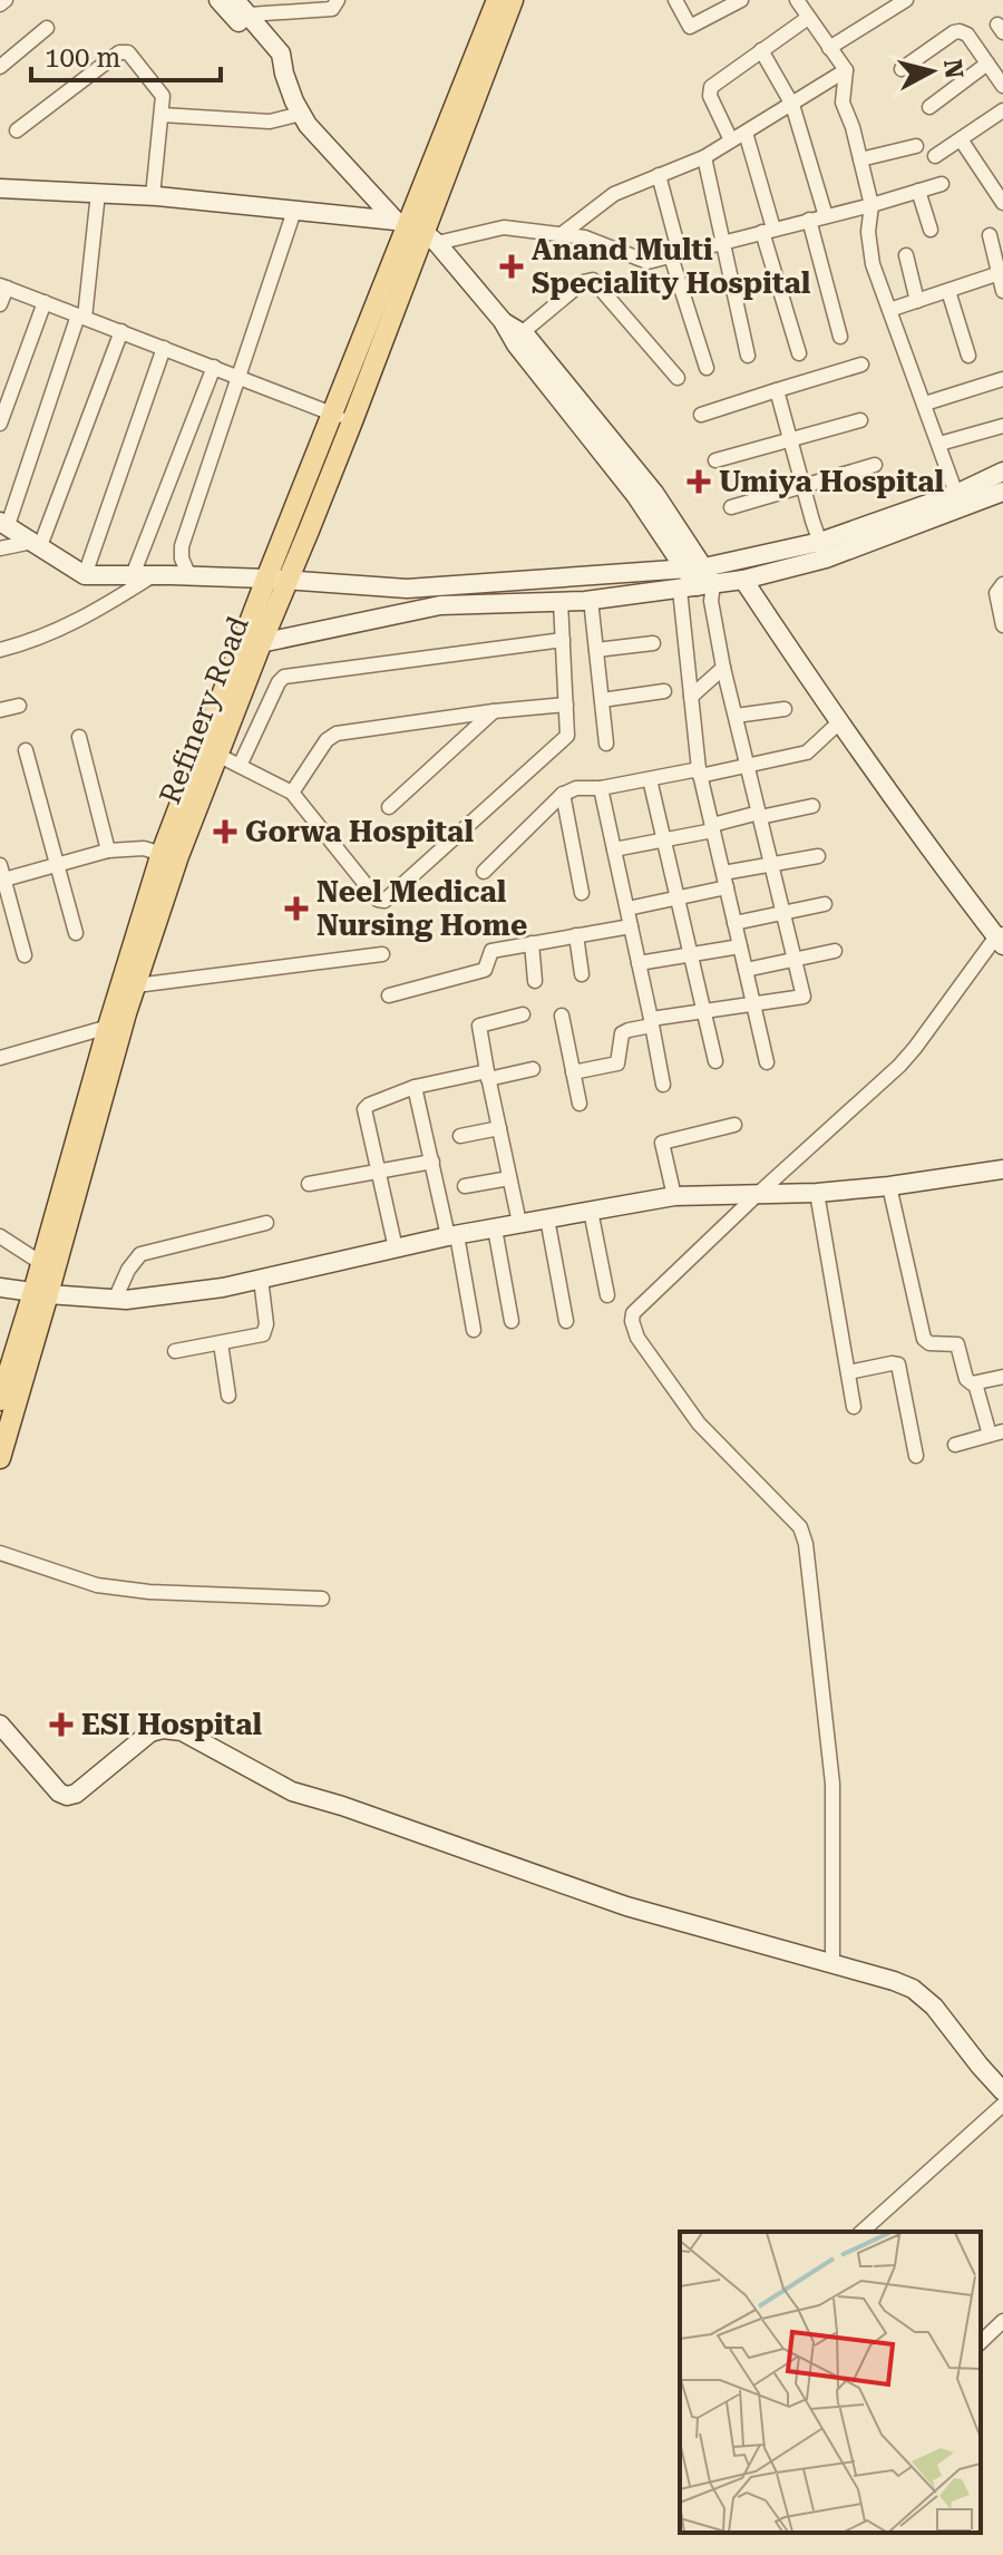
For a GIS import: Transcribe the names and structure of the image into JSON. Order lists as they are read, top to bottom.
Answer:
{
  "streets": {
    "main road": ["Refinery Road"]
  },
  "places": {
    "health": [
      "Anand Multi Speciality Hospital",
      "Umiya Hospital",
      "Gorwa Hospital",
      "Neel Medical Nursing Home",
      "ESI Hospital"
    ]
  },
  "scale_bar": "100 m",
  "north": "right"
}
